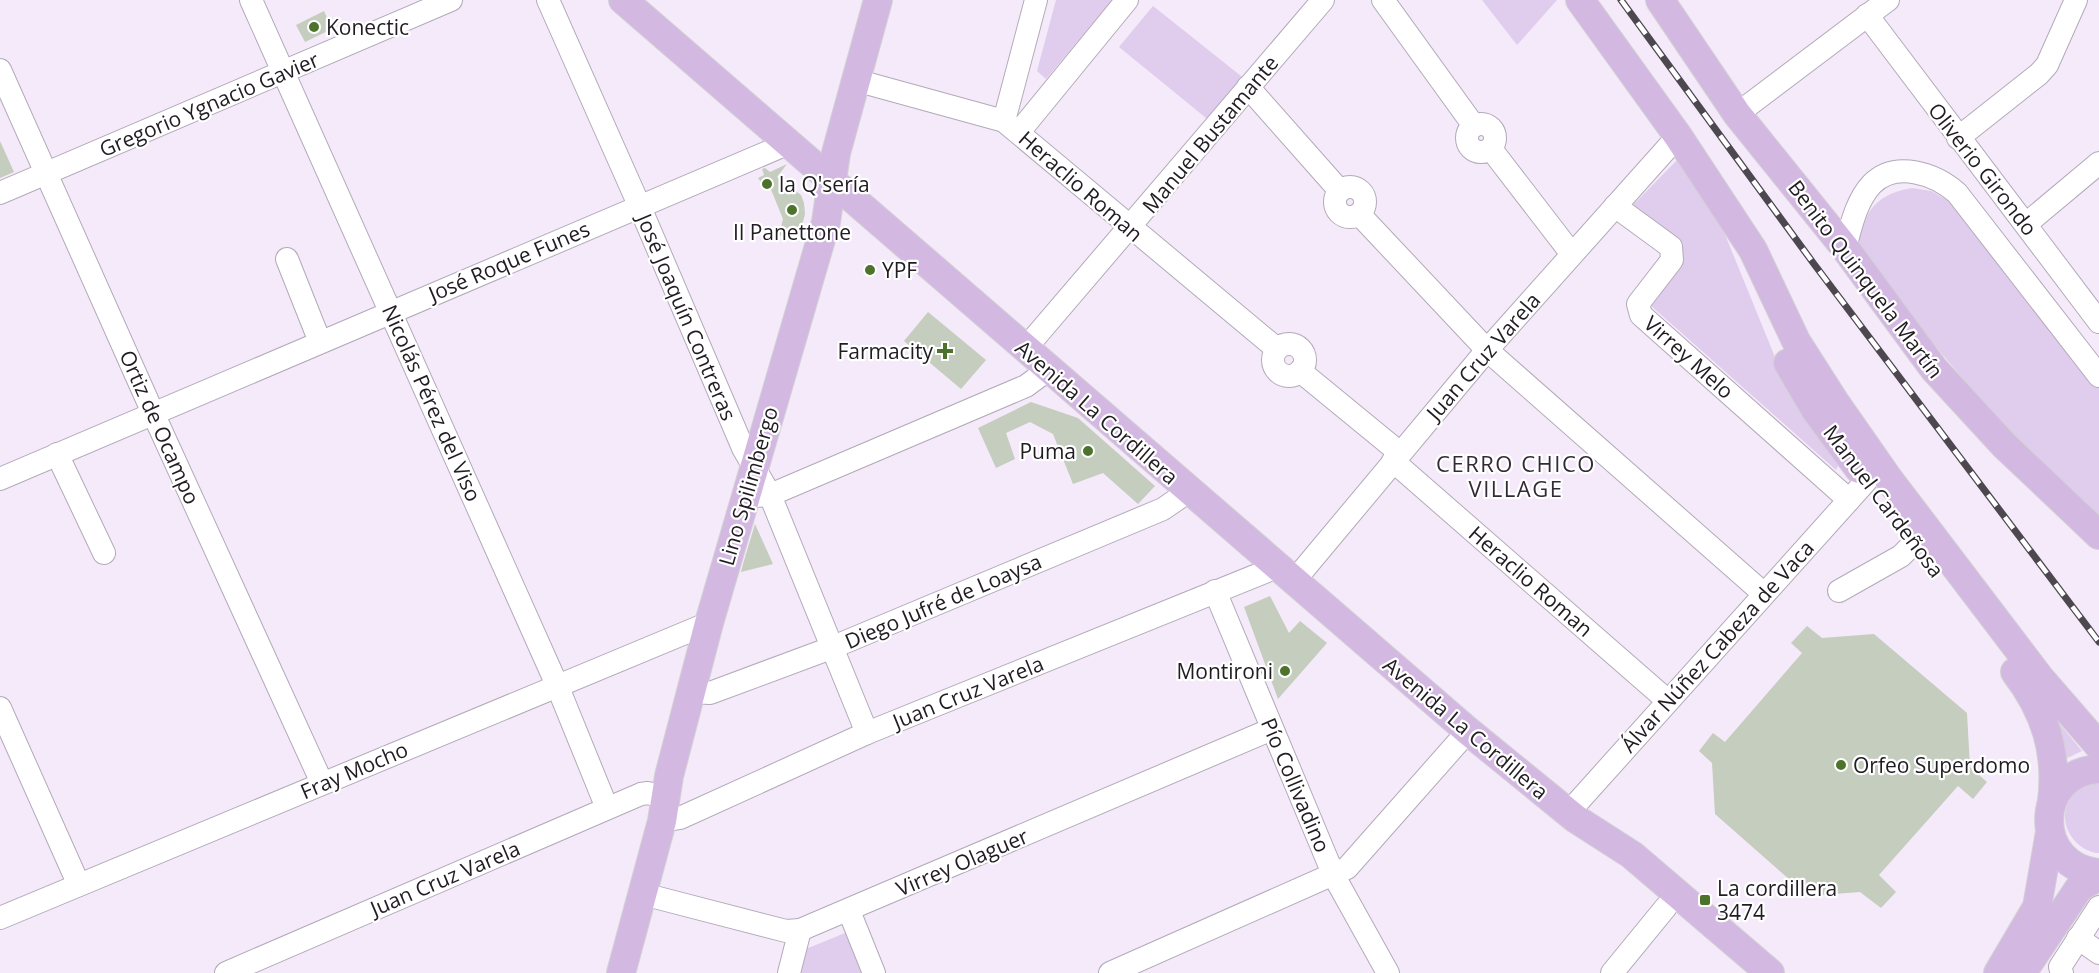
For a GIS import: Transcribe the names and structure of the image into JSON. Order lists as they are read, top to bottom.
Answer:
{
  "streets": {
    "main road": [
      "Benito Quinquela Martín",
      "Avenida La Cordillera",
      "Lino Spilimbergo",
      "Manuel Cardeñosa"
    ],
    "street": [
      "Gregorio Ygnacio Gavier",
      "Manuel Bustamante",
      "Oliverio Girondo",
      "Heraclio Roman",
      "José Roque Funes",
      "José Joaquín Contreras",
      "Juan Cruz Varela",
      "Virrey Melo",
      "Nicolás Pérez del Viso",
      "Ortiz de Ocampo",
      "Diego Jufré de Loaysa",
      "Álvar Núñez Cabeza de Vaca",
      "Fray Mocho",
      "Pío Collivadino",
      "Virrey Olaguer"
    ]
  },
  "crossings": [
    ["Gregorio Ygnacio Gavier", "Nicolás Pérez del Viso"],
    ["Gregorio Ygnacio Gavier", "Ortiz de Ocampo"],
    ["Manuel Bustamante", "Heraclio Roman"],
    ["Manuel Bustamante", "Avenida La Cordillera"],
    ["Heraclio Roman", "Juan Cruz Varela"],
    ["Heraclio Roman", "Lino Spilimbergo"],
    ["Heraclio Roman", "Álvar Núñez Cabeza de Vaca"],
    ["José Roque Funes", "José Joaquín Contreras"],
    ["José Roque Funes", "Nicolás Pérez del Viso"],
    ["José Roque Funes", "Avenida La Cordillera"],
    ["José Roque Funes", "Ortiz de Ocampo"],
    ["José Joaquín Contreras", "Lino Spilimbergo"],
    ["Juan Cruz Varela", "Virrey Melo"],
    ["Juan Cruz Varela", "Nicolás Pérez del Viso"],
    ["Juan Cruz Varela", "Avenida La Cordillera"],
    ["Juan Cruz Varela", "Lino Spilimbergo"],
    ["Juan Cruz Varela", "Manuel Cardeñosa"],
    ["Juan Cruz Varela", "Pío Collivadino"],
    ["Virrey Melo", "Manuel Cardeñosa"],
    ["Virrey Melo", "Álvar Núñez Cabeza de Vaca"],
    ["Nicolás Pérez del Viso", "Fray Mocho"],
    ["Avenida La Cordillera", "Lino Spilimbergo"],
    ["Avenida La Cordillera", "Diego Jufré de Loaysa"],
    ["Avenida La Cordillera", "Álvar Núñez Cabeza de Vaca"],
    ["Ortiz de Ocampo", "Fray Mocho"],
    ["Lino Spilimbergo", "Diego Jufré de Loaysa"],
    ["Lino Spilimbergo", "Fray Mocho"],
    ["Lino Spilimbergo", "Virrey Olaguer"],
    ["Manuel Cardeñosa", "Álvar Núñez Cabeza de Vaca"],
    ["Pío Collivadino", "Virrey Olaguer"]
  ],
  "districts": ["CERRO CHICO VILLAGE"],
  "places": {
    "other": [
      "Konectic",
      "la Q'sería",
      "Il Panettone",
      "YPF",
      "Puma",
      "Montironi",
      "Orfeo Superdomo"
    ],
    "health": ["Farmacity"],
    "transit": ["La cordillera 3474"]
  }
}
